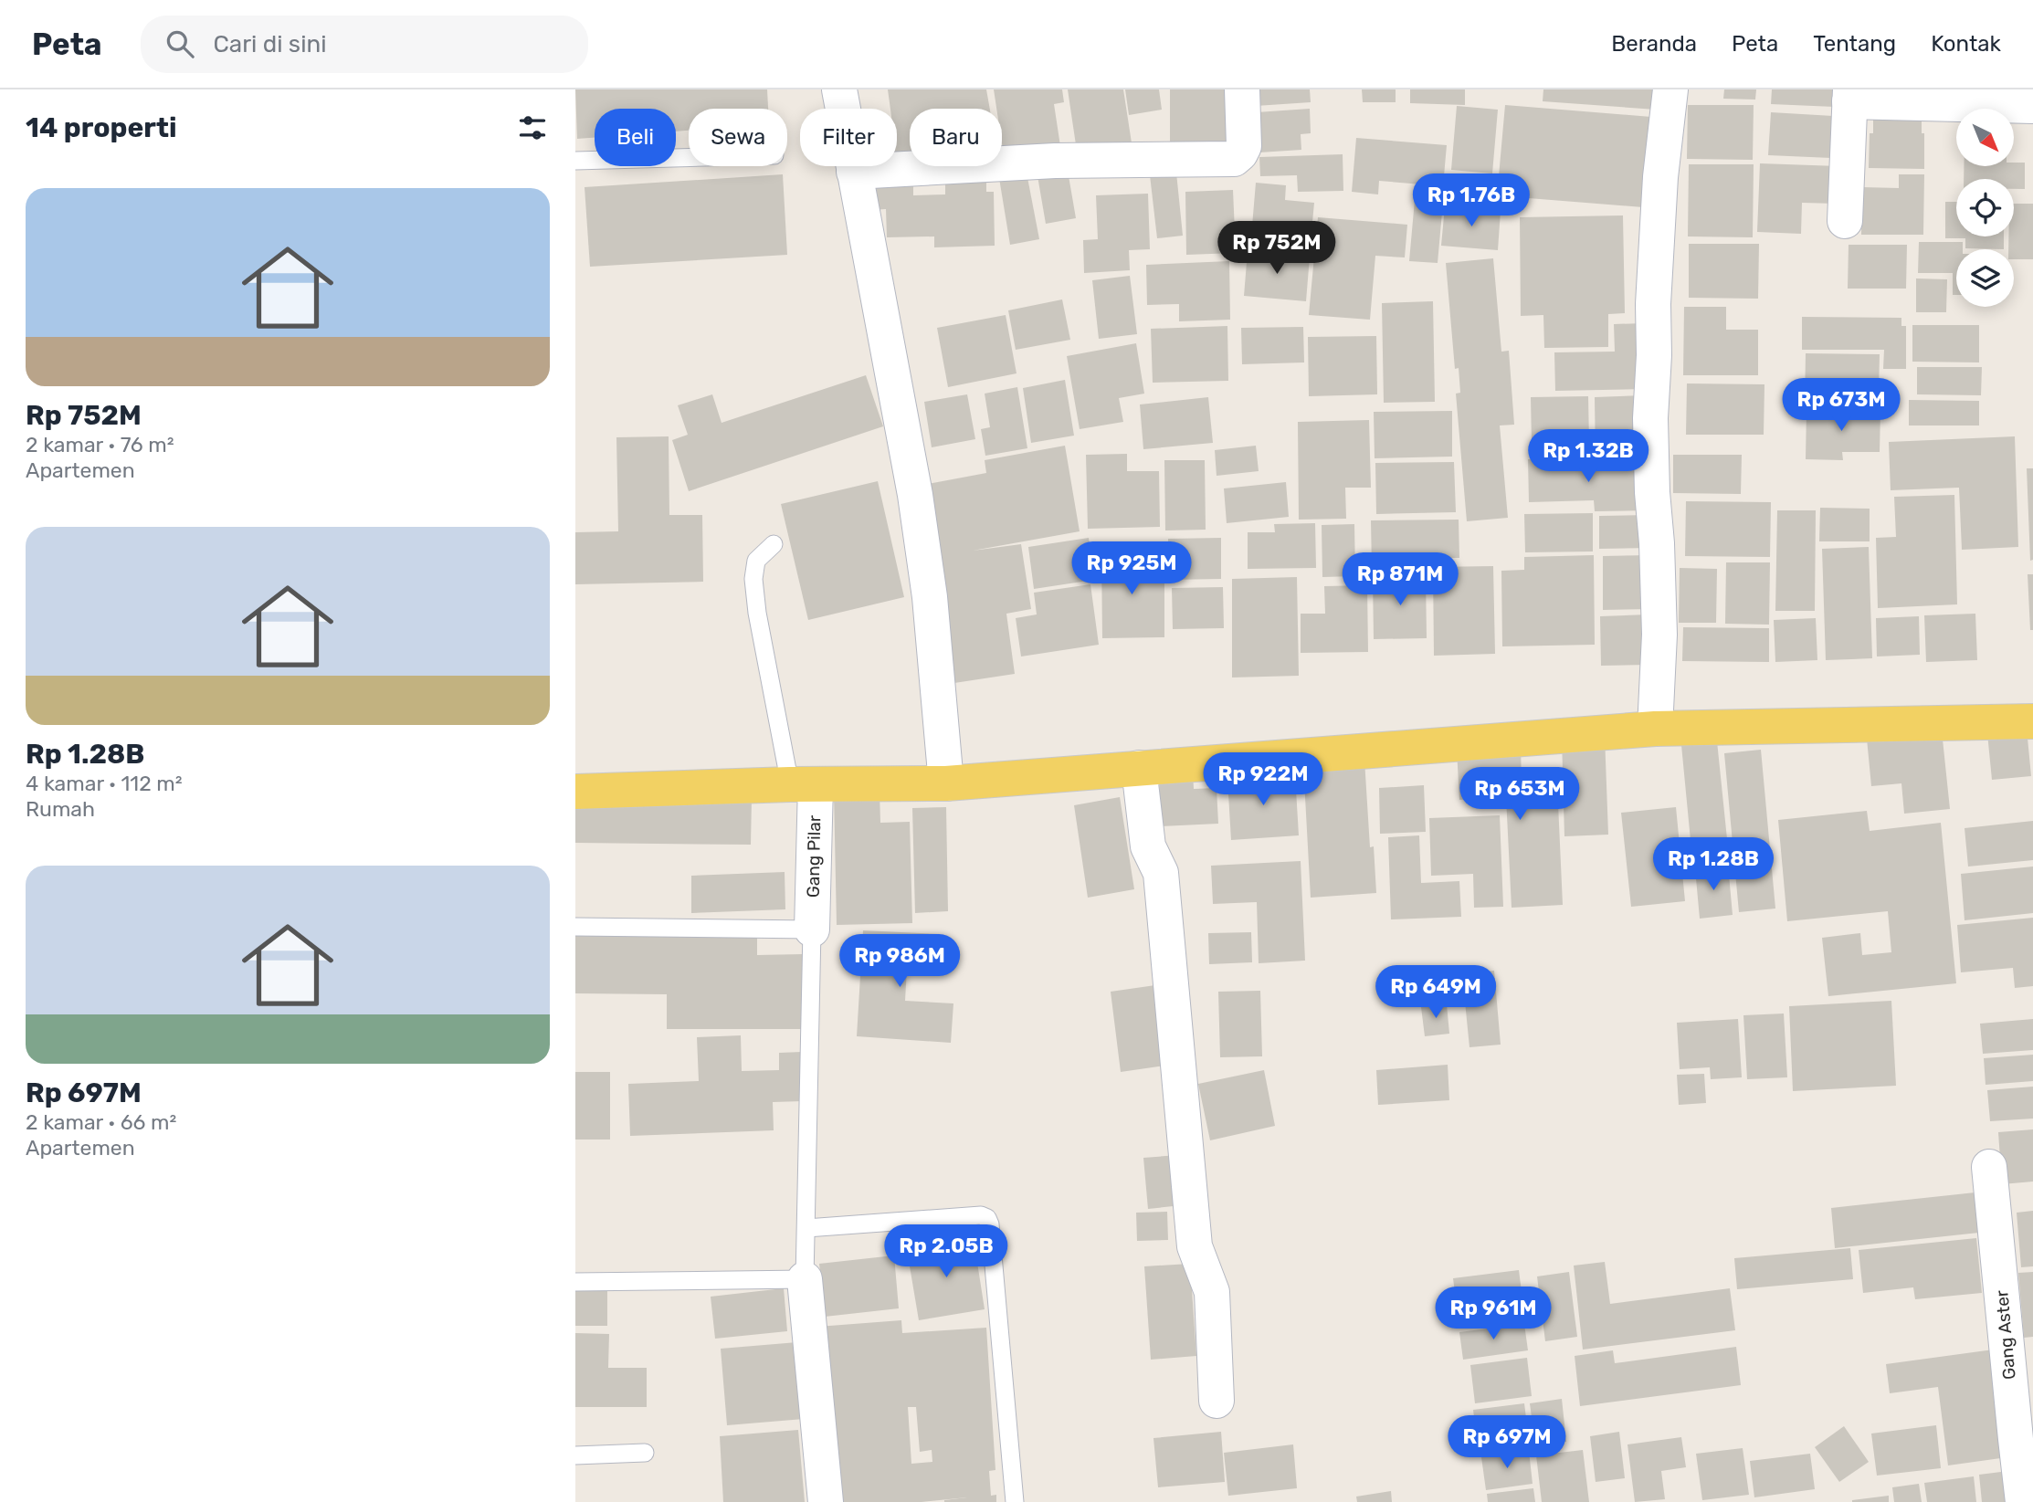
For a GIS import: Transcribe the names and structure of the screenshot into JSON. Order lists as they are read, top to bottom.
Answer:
{
  "streets": {
    "street": ["Gang Pilar", "Gang Aster"]
  },
  "north": "bottom right",
  "page": {
    "header": "Peta",
    "search": "Cari di sini",
    "nav": [
      "Beranda",
      "Peta",
      "Tentang",
      "Kontak"
    ],
    "heading": "14 properti",
    "chip": [
      "Beli",
      "Sewa",
      "Filter",
      "Baru"
    ],
    "list": [
      {
        "name": "Rp 752M",
        "note": "2 kamar · 76 m² · Apartemen"
      },
      {
        "name": "Rp 1.28B",
        "note": "4 kamar · 112 m² · Rumah"
      },
      {
        "name": "Rp 697M",
        "note": "2 kamar · 66 m² · Apartemen"
      }
    ],
    "price": [
      "Rp 1.76B",
      "Rp 752M",
      "Rp 673M",
      "Rp 1.32B",
      "Rp 925M",
      "Rp 871M",
      "Rp 922M",
      "Rp 653M",
      "Rp 1.28B",
      "Rp 986M",
      "Rp 649M",
      "Rp 2.05B",
      "Rp 961M",
      "Rp 697M"
    ]
  }
}
